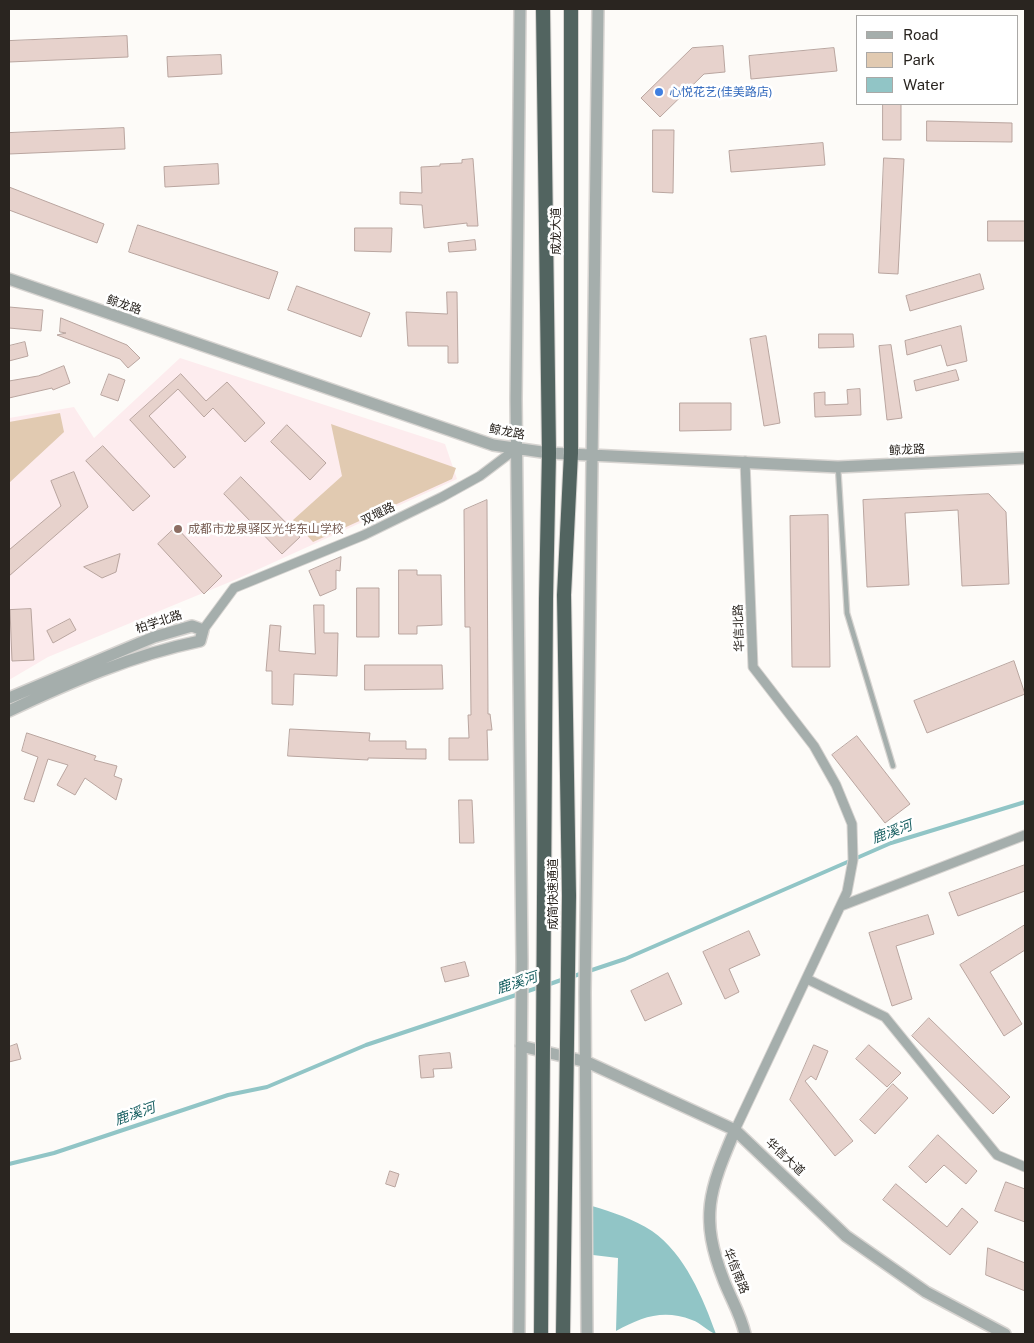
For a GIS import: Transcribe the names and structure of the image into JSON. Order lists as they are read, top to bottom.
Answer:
{
  "streets": {
    "highway": ["成龙大道", "成简快速通道"],
    "street": [
      "鲸龙路",
      "双堰路",
      "柏学北路",
      "华信北路",
      "华信大道",
      "华信南路"
    ]
  },
  "crossings": [
    ["成龙大道", "鲸龙路"],
    ["成龙大道", "成简快速通道"],
    ["鲸龙路", "双堰路"],
    ["鲸龙路", "华信北路"],
    ["鲸龙路", "成简快速通道"],
    ["双堰路", "柏学北路"],
    ["华信大道", "华信南路"]
  ],
  "water": ["鹿溪河"],
  "places": ["心悦花艺(佳美路店)", "成都市龙泉驿区光华东山学校"],
  "legend": ["Road", "Park", "Water"]
}
